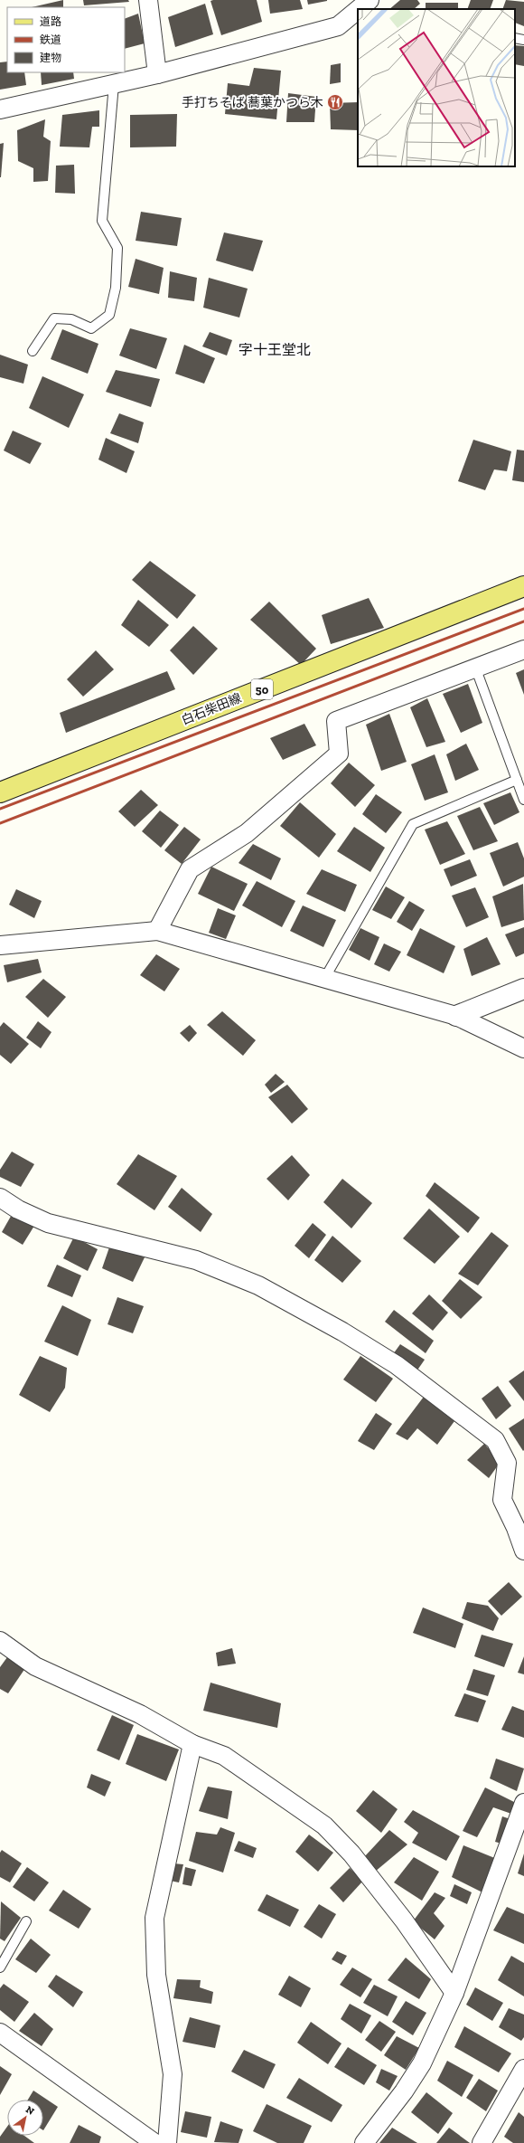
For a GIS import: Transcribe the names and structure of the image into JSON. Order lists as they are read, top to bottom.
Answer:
{
  "streets": {
    "main road": ["50", "白石柴田線"]
  },
  "districts": ["字十王堂北"],
  "places": {
    "restaurant": ["手打ちそば 蕎葉かつら木"]
  },
  "legend": ["道路", "鉄道", "建物"],
  "north": "top right"
}
